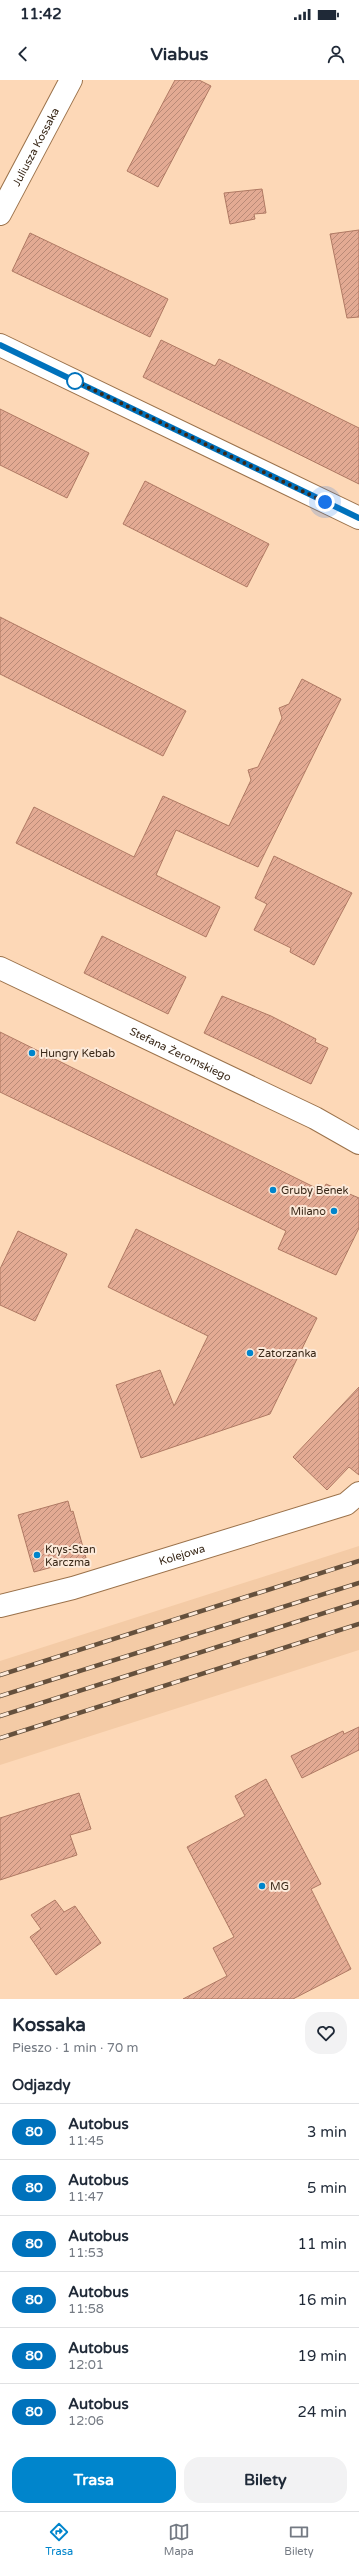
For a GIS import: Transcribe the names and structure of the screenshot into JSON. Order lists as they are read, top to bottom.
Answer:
{
  "streets": {
    "street": ["Juliusza Kossaka", "Stefana Żeromskiego", "Kolejowa"]
  },
  "places": [
    "Hungry Kebab",
    "Gruby Benek",
    "Milano",
    "Zatorzanka",
    "Krys-Stan Karczma",
    "MG"
  ],
  "lines": ["bus line 80"],
  "page": {
    "status": "11:42",
    "header": "Viabus",
    "heading": [
      ["Kossaka", "Pieszo · 1 min · 70 m"],
      "Odjazdy"
    ],
    "list": [
      {
        "mark": "80",
        "name": "Autobus",
        "note": "11:45",
        "value": "3 min"
      },
      {
        "mark": "80",
        "name": "Autobus",
        "note": "11:47",
        "value": "5 min"
      },
      {
        "mark": "80",
        "name": "Autobus",
        "note": "11:53",
        "value": "11 min"
      },
      {
        "mark": "80",
        "name": "Autobus",
        "note": "11:58",
        "value": "16 min"
      },
      {
        "mark": "80",
        "name": "Autobus",
        "note": "12:01",
        "value": "19 min"
      },
      {
        "mark": "80",
        "name": "Autobus",
        "note": "12:06",
        "value": "24 min"
      }
    ],
    "buttons": ["Trasa", "Bilety"],
    "tabs": ["Trasa", "Mapa", "Bilety"]
  }
}
